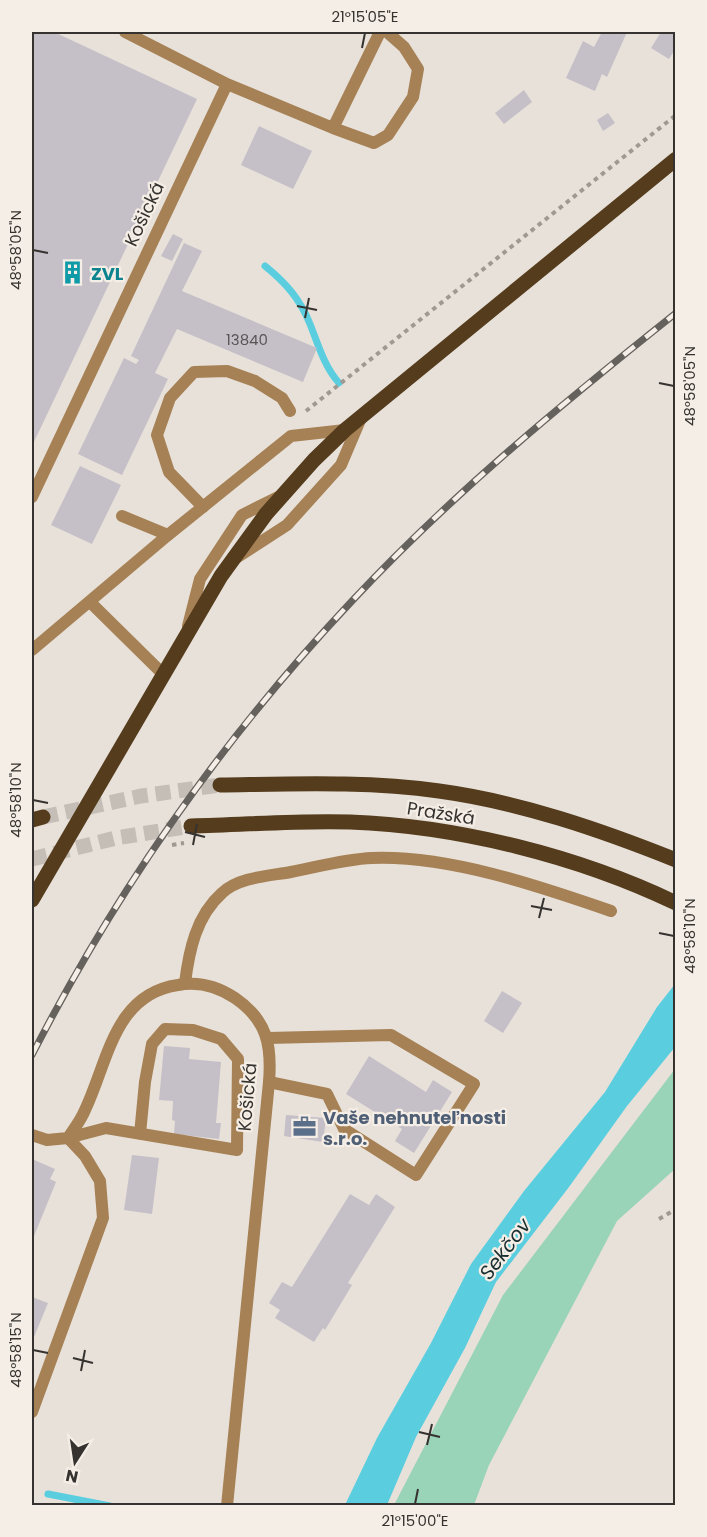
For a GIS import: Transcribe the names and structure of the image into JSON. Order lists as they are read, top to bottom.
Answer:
{
  "streets": {
    "main road": ["Pražská"],
    "street": ["Košická"]
  },
  "water": ["Sekčov"],
  "places": {
    "building": ["ZVL"],
    "office": ["Vaše nehnuteľnosti s.r.o."]
  },
  "house_numbers": ["13840"],
  "north": "bottom",
  "coordinates": [
    "21°15'05\"E",
    "48°58'05\"N",
    "48°58'10\"N",
    "48°58'15\"N",
    "21°15'00\"E"
  ]
}
